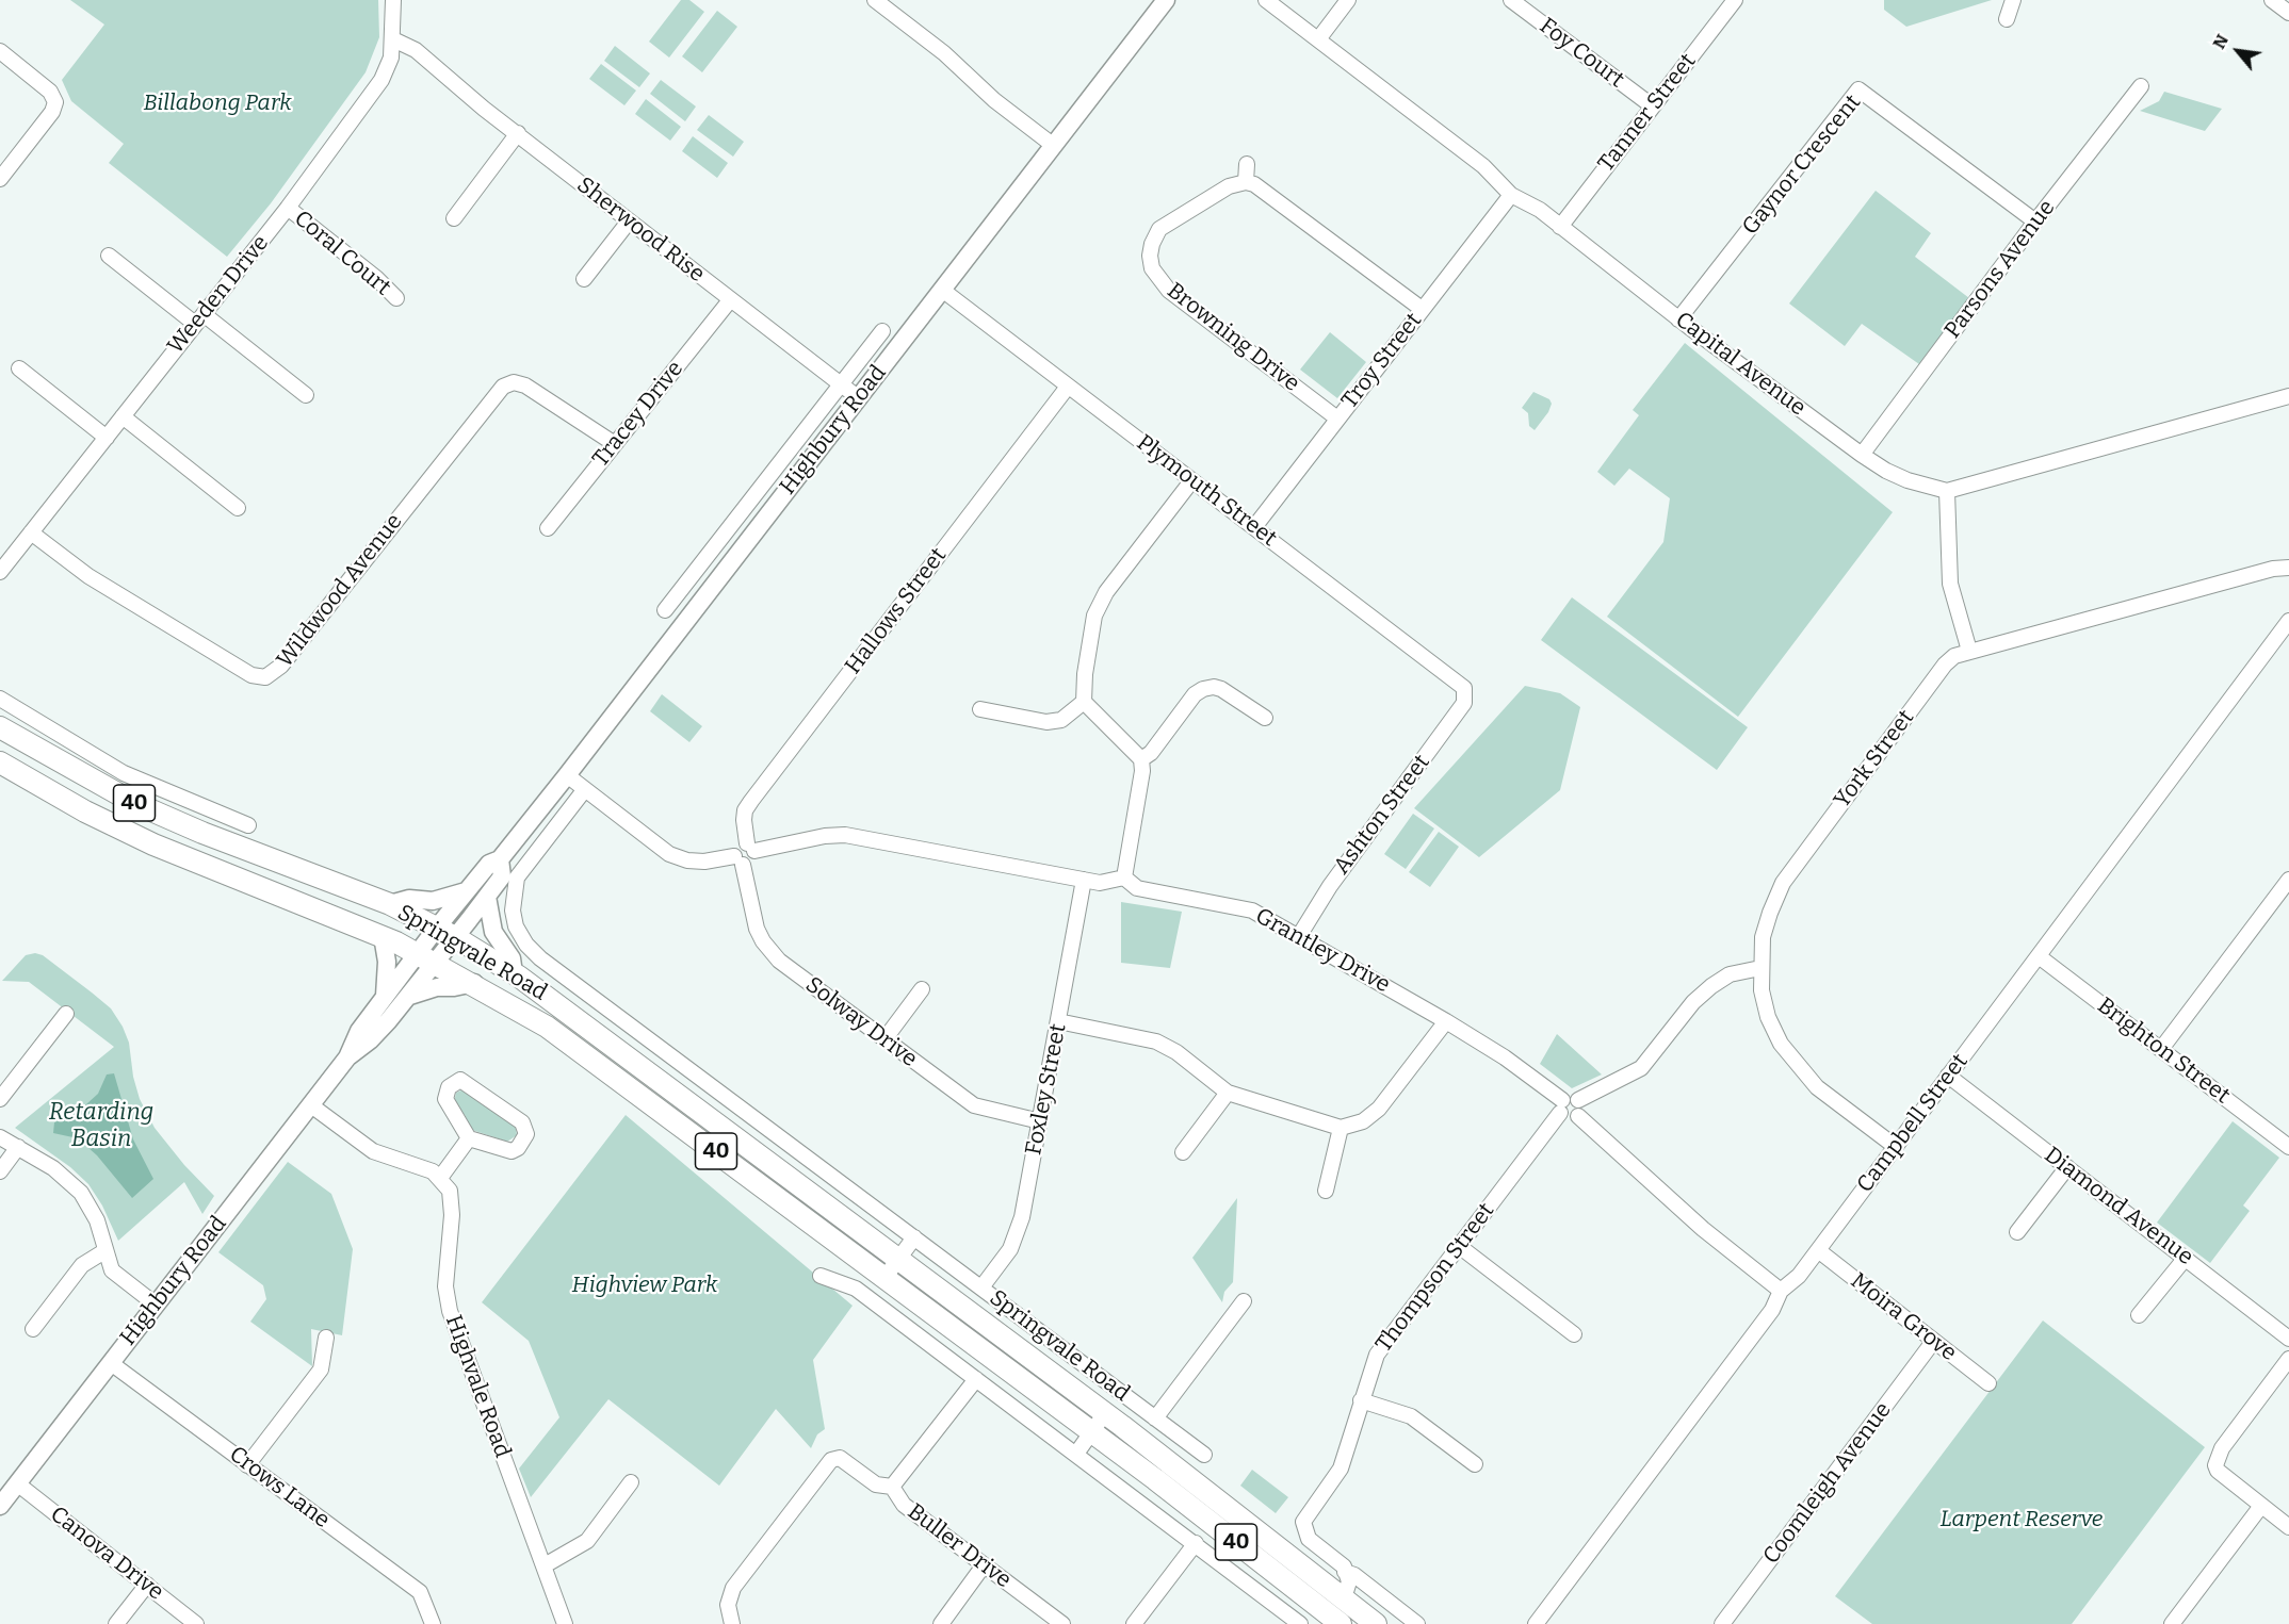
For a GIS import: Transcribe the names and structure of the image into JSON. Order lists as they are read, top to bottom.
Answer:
{
  "streets": {
    "highway": ["40", "Springvale Road"],
    "main road": ["Highbury Road"],
    "street": [
      "Foy Court",
      "Tanner Street",
      "Gaynor Crescent",
      "Sherwood Rise",
      "Coral Court",
      "Parsons Avenue",
      "Weeden Drive",
      "Browning Drive",
      "Troy Street",
      "Capital Avenue",
      "Tracey Drive",
      "Plymouth Street",
      "Wildwood Avenue",
      "Hallows Street",
      "York Street",
      "Ashton Street",
      "Grantley Drive",
      "Solway Drive",
      "Brighton Street",
      "Foxley Street",
      "Campbell Street",
      "Diamond Avenue",
      "Thompson Street",
      "Moira Grove",
      "Highvale Road",
      "Coomleigh Avenue",
      "Crows Lane",
      "Buller Drive",
      "Canova Drive"
    ]
  },
  "crossings": [
    ["Foy Court", "Tanner Street"],
    ["Tanner Street", "Capital Avenue"],
    ["Gaynor Crescent", "Parsons Avenue"],
    ["Gaynor Crescent", "Capital Avenue"],
    ["Sherwood Rise", "Weeden Drive"],
    ["Sherwood Rise", "Tracey Drive"],
    ["Sherwood Rise", "Highbury Road"],
    ["Coral Court", "Weeden Drive"],
    ["Parsons Avenue", "Capital Avenue"],
    ["Weeden Drive", "Wildwood Avenue"],
    ["Browning Drive", "Troy Street"],
    ["Troy Street", "Capital Avenue"],
    ["Troy Street", "Plymouth Street"],
    ["Tracey Drive", "Wildwood Avenue"],
    ["Highbury Road", "Plymouth Street"],
    ["Highbury Road", "Springvale Road"],
    ["Highbury Road", "Crows Lane"],
    ["Highbury Road", "Canova Drive"],
    ["Plymouth Street", "Hallows Street"],
    ["Plymouth Street", "Ashton Street"],
    ["York Street", "Campbell Street"],
    ["Ashton Street", "Grantley Drive"],
    ["Grantley Drive", "Thompson Street"],
    ["Springvale Road", "Foxley Street"],
    ["Springvale Road", "Thompson Street"],
    ["Solway Drive", "Foxley Street"],
    ["Brighton Street", "Campbell Street"],
    ["Campbell Street", "Diamond Avenue"],
    ["Campbell Street", "Moira Grove"],
    ["Moira Grove", "Coomleigh Avenue"]
  ],
  "water": ["Retarding Basin"],
  "parks": ["Billabong Park", "Highview Park", "Larpent Reserve"],
  "north": "top left"
}
